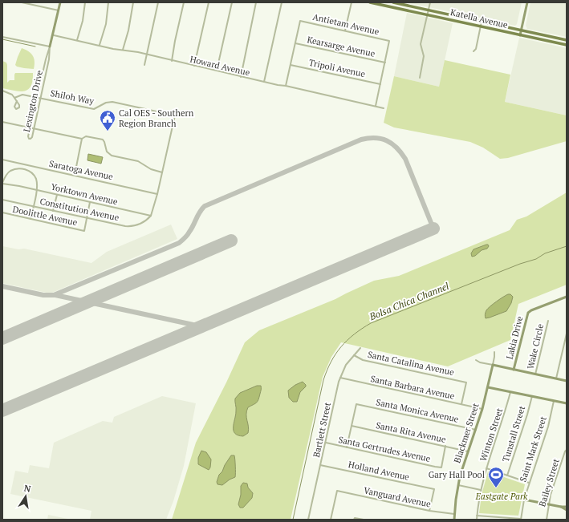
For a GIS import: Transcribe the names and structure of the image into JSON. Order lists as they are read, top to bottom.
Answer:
{
  "streets": {
    "main road": ["Katella Avenue"],
    "street": [
      "Antietam Avenue",
      "Kearsarge Avenue",
      "Howard Avenue",
      "Tripoli Avenue",
      "Shiloh Way",
      "Lexington Drive",
      "Saratoga Avenue",
      "Yorktown Avenue",
      "Constitution Avenue",
      "Doolittle Avenue",
      "Lakia Drive",
      "Wake Circle",
      "Santa Catalina Avenue",
      "Santa Barbara Avenue",
      "Santa Monica Avenue",
      "Bartlett Street",
      "Santa Rita Avenue",
      "Blackmer Street",
      "Tunstall Street",
      "Winton Street",
      "Santa Gertrudes Avenue",
      "Saint Mark Street",
      "Holland Avenue",
      "Bailey Street",
      "Vanguard Avenue"
    ]
  },
  "crossings": [
    ["Antietam Avenue", "Kearsarge Avenue"],
    ["Howard Avenue", "Lexington Drive"],
    ["Shiloh Way", "Lexington Drive"],
    ["Shiloh Way", "Saratoga Avenue"],
    ["Shiloh Way", "Yorktown Avenue"],
    ["Shiloh Way", "Constitution Avenue"],
    ["Yorktown Avenue", "Constitution Avenue"],
    ["Constitution Avenue", "Doolittle Avenue"],
    ["Santa Catalina Avenue", "Santa Barbara Avenue"],
    ["Santa Catalina Avenue", "Bartlett Street"],
    ["Santa Barbara Avenue", "Bartlett Street"],
    ["Santa Barbara Avenue", "Blackmer Street"],
    ["Santa Monica Avenue", "Santa Rita Avenue"],
    ["Santa Monica Avenue", "Blackmer Street"],
    ["Bartlett Street", "Santa Gertrudes Avenue"],
    ["Bartlett Street", "Holland Avenue"],
    ["Santa Rita Avenue", "Blackmer Street"],
    ["Santa Rita Avenue", "Santa Gertrudes Avenue"],
    ["Blackmer Street", "Vanguard Avenue"],
    ["Holland Avenue", "Vanguard Avenue"]
  ],
  "water": ["Bolsa Chica Channel"],
  "parks": ["Eastgate Park"],
  "places": {
    "public building": ["Cal OES - Southern Region Branch"],
    "sports": ["Gary Hall Pool"]
  },
  "north": "top"
}
